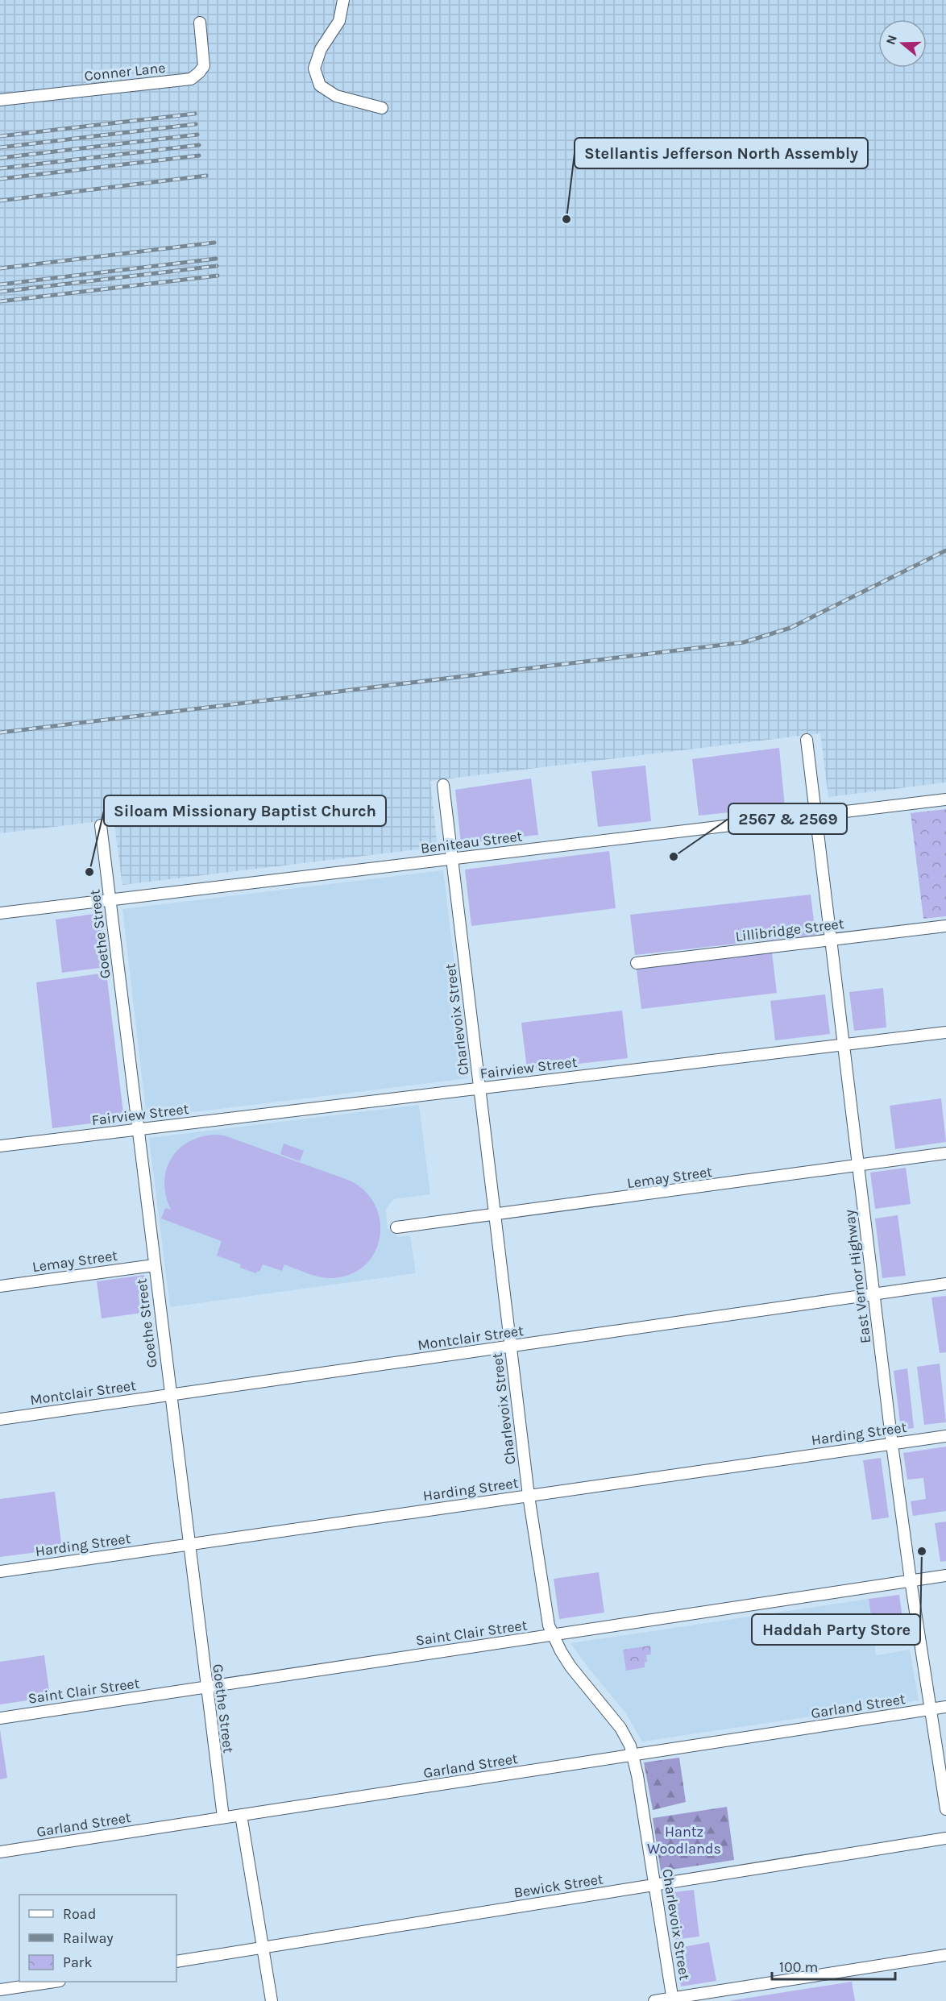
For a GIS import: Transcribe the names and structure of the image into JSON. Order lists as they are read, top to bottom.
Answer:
{
  "streets": {
    "street": [
      "Conner Lane",
      "Beniteau Street",
      "Lillibridge Street",
      "Goethe Street",
      "Charlevoix Street",
      "Fairview Street",
      "Lemay Street",
      "East Vernor Highway",
      "Montclair Street",
      "Harding Street",
      "Saint Clair Street",
      "Garland Street",
      "Bewick Street"
    ]
  },
  "crossings": [
    ["Beniteau Street", "Goethe Street"],
    ["Beniteau Street", "Charlevoix Street"],
    ["Beniteau Street", "East Vernor Highway"],
    ["Lillibridge Street", "East Vernor Highway"],
    ["Goethe Street", "Fairview Street"],
    ["Goethe Street", "Lemay Street"],
    ["Goethe Street", "Montclair Street"],
    ["Goethe Street", "Harding Street"],
    ["Goethe Street", "Saint Clair Street"],
    ["Goethe Street", "Garland Street"],
    ["Charlevoix Street", "Fairview Street"],
    ["Charlevoix Street", "Lemay Street"],
    ["Charlevoix Street", "Montclair Street"],
    ["Charlevoix Street", "Harding Street"],
    ["Charlevoix Street", "Saint Clair Street"],
    ["Charlevoix Street", "Garland Street"],
    ["Charlevoix Street", "Bewick Street"],
    ["Fairview Street", "East Vernor Highway"],
    ["Lemay Street", "East Vernor Highway"],
    ["East Vernor Highway", "Montclair Street"],
    ["East Vernor Highway", "Harding Street"],
    ["East Vernor Highway", "Saint Clair Street"],
    ["East Vernor Highway", "Garland Street"]
  ],
  "parks": ["Hantz Woodlands"],
  "places": [
    "Stellantis Jefferson North Assembly",
    "2567 & 2569",
    "Siloam Missionary Baptist Church",
    "Haddah Party Store"
  ],
  "legend": ["Road", "Railway", "Park"],
  "scale_bar": "100 m",
  "north": "left"
}
